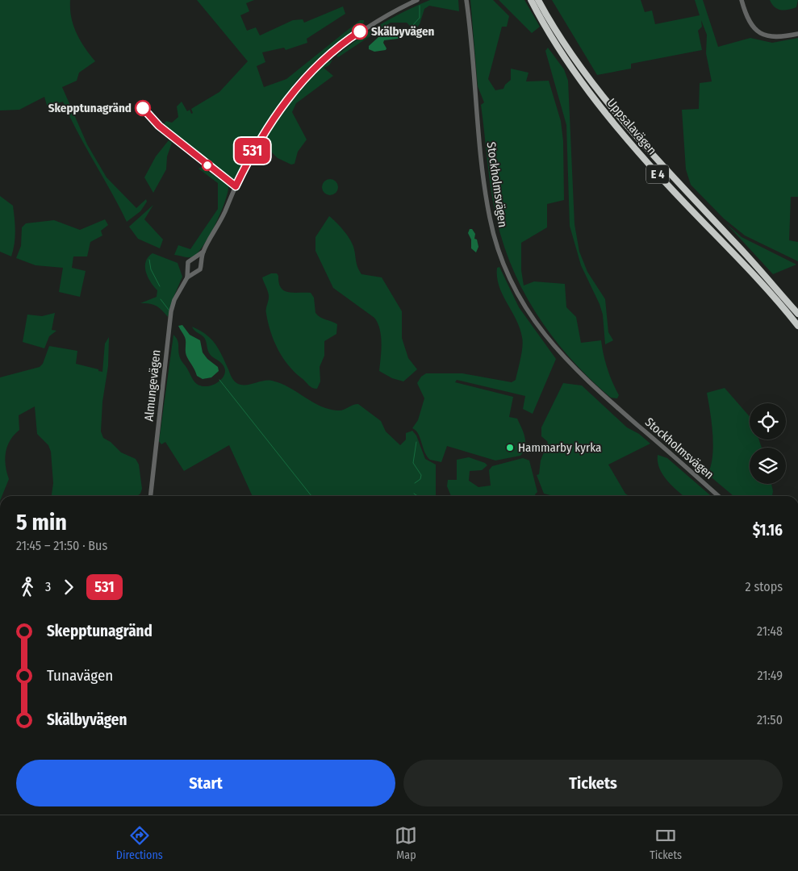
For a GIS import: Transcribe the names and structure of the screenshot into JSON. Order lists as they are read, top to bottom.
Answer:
{
  "streets": {
    "highway": ["Uppsalavägen", "E 4"],
    "street": ["Stockholmsvägen", "Almungevägen"]
  },
  "places": ["Skälbyvägen", "Skepptunagränd", "Hammarby kyrka"],
  "lines": ["bus line 531"],
  "page": {
    "on_map": "531",
    "heading": ["5 min", "21:45 – 21:50 · Bus", "$1.16"],
    "legs": ["3", "531", "2 stops"],
    "list": [
      {
        "name": "Skepptunagränd",
        "value": "21:48"
      },
      {
        "name": "Tunavägen",
        "value": "21:49"
      },
      {
        "name": "Skälbyvägen",
        "value": "21:50"
      }
    ],
    "buttons": ["Start", "Tickets"],
    "tabs": ["Directions", "Map", "Tickets"]
  }
}
